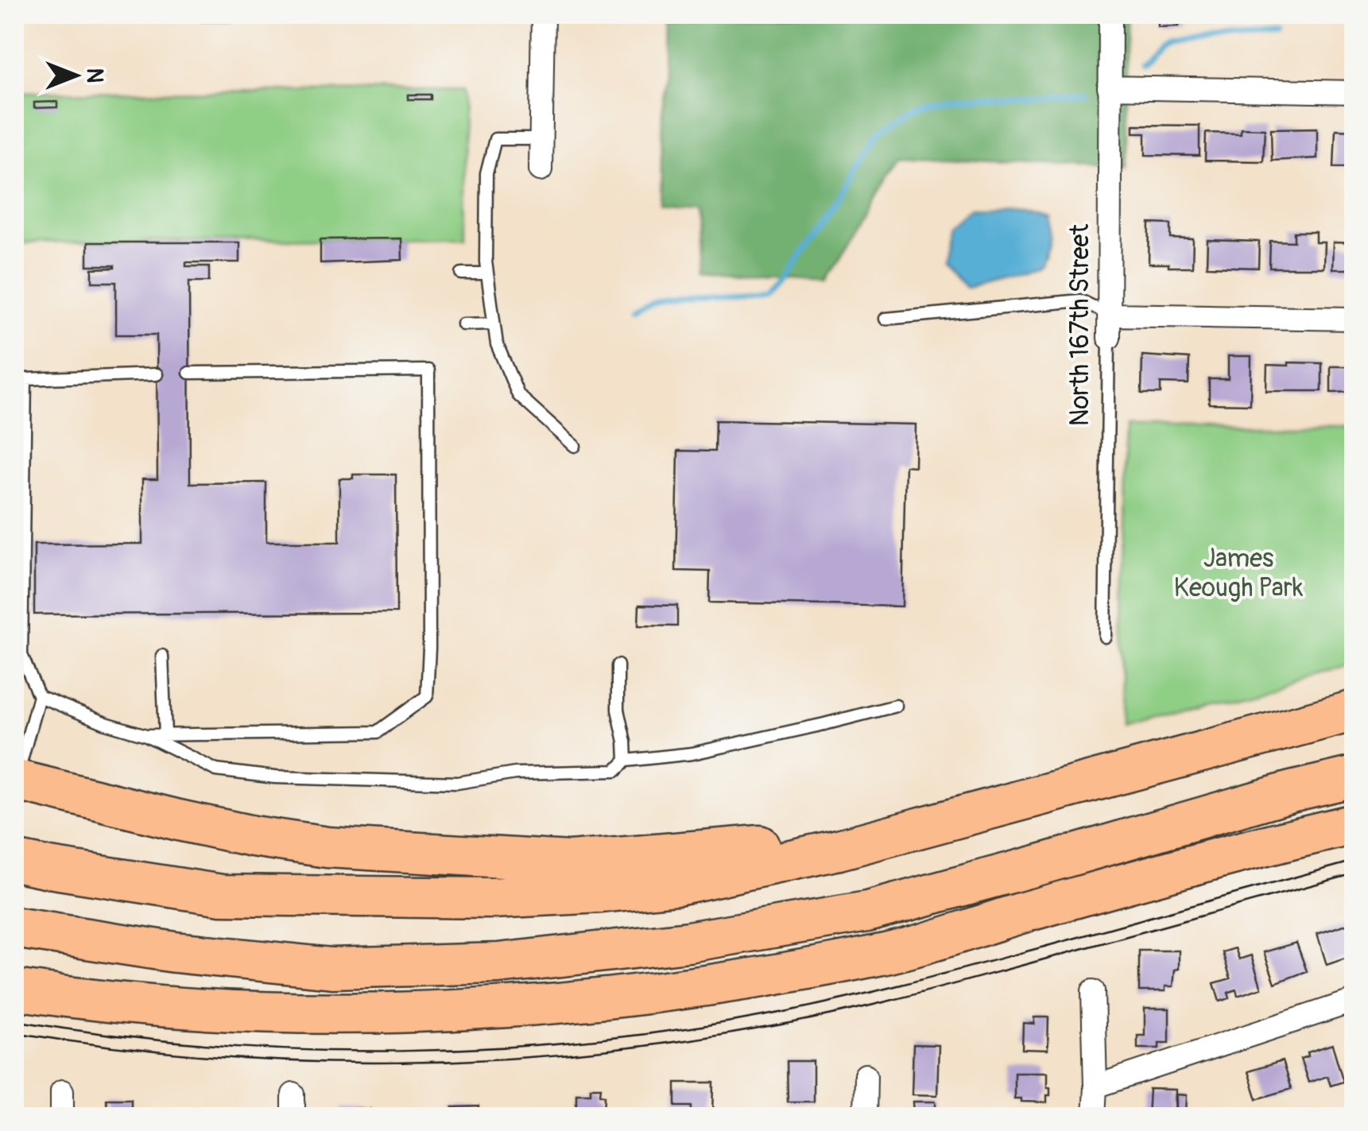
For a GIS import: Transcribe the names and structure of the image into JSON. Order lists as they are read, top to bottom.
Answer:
{
  "streets": {
    "street": ["North 167th Street"]
  },
  "parks": ["James Keough Park"],
  "north": "right"
}
